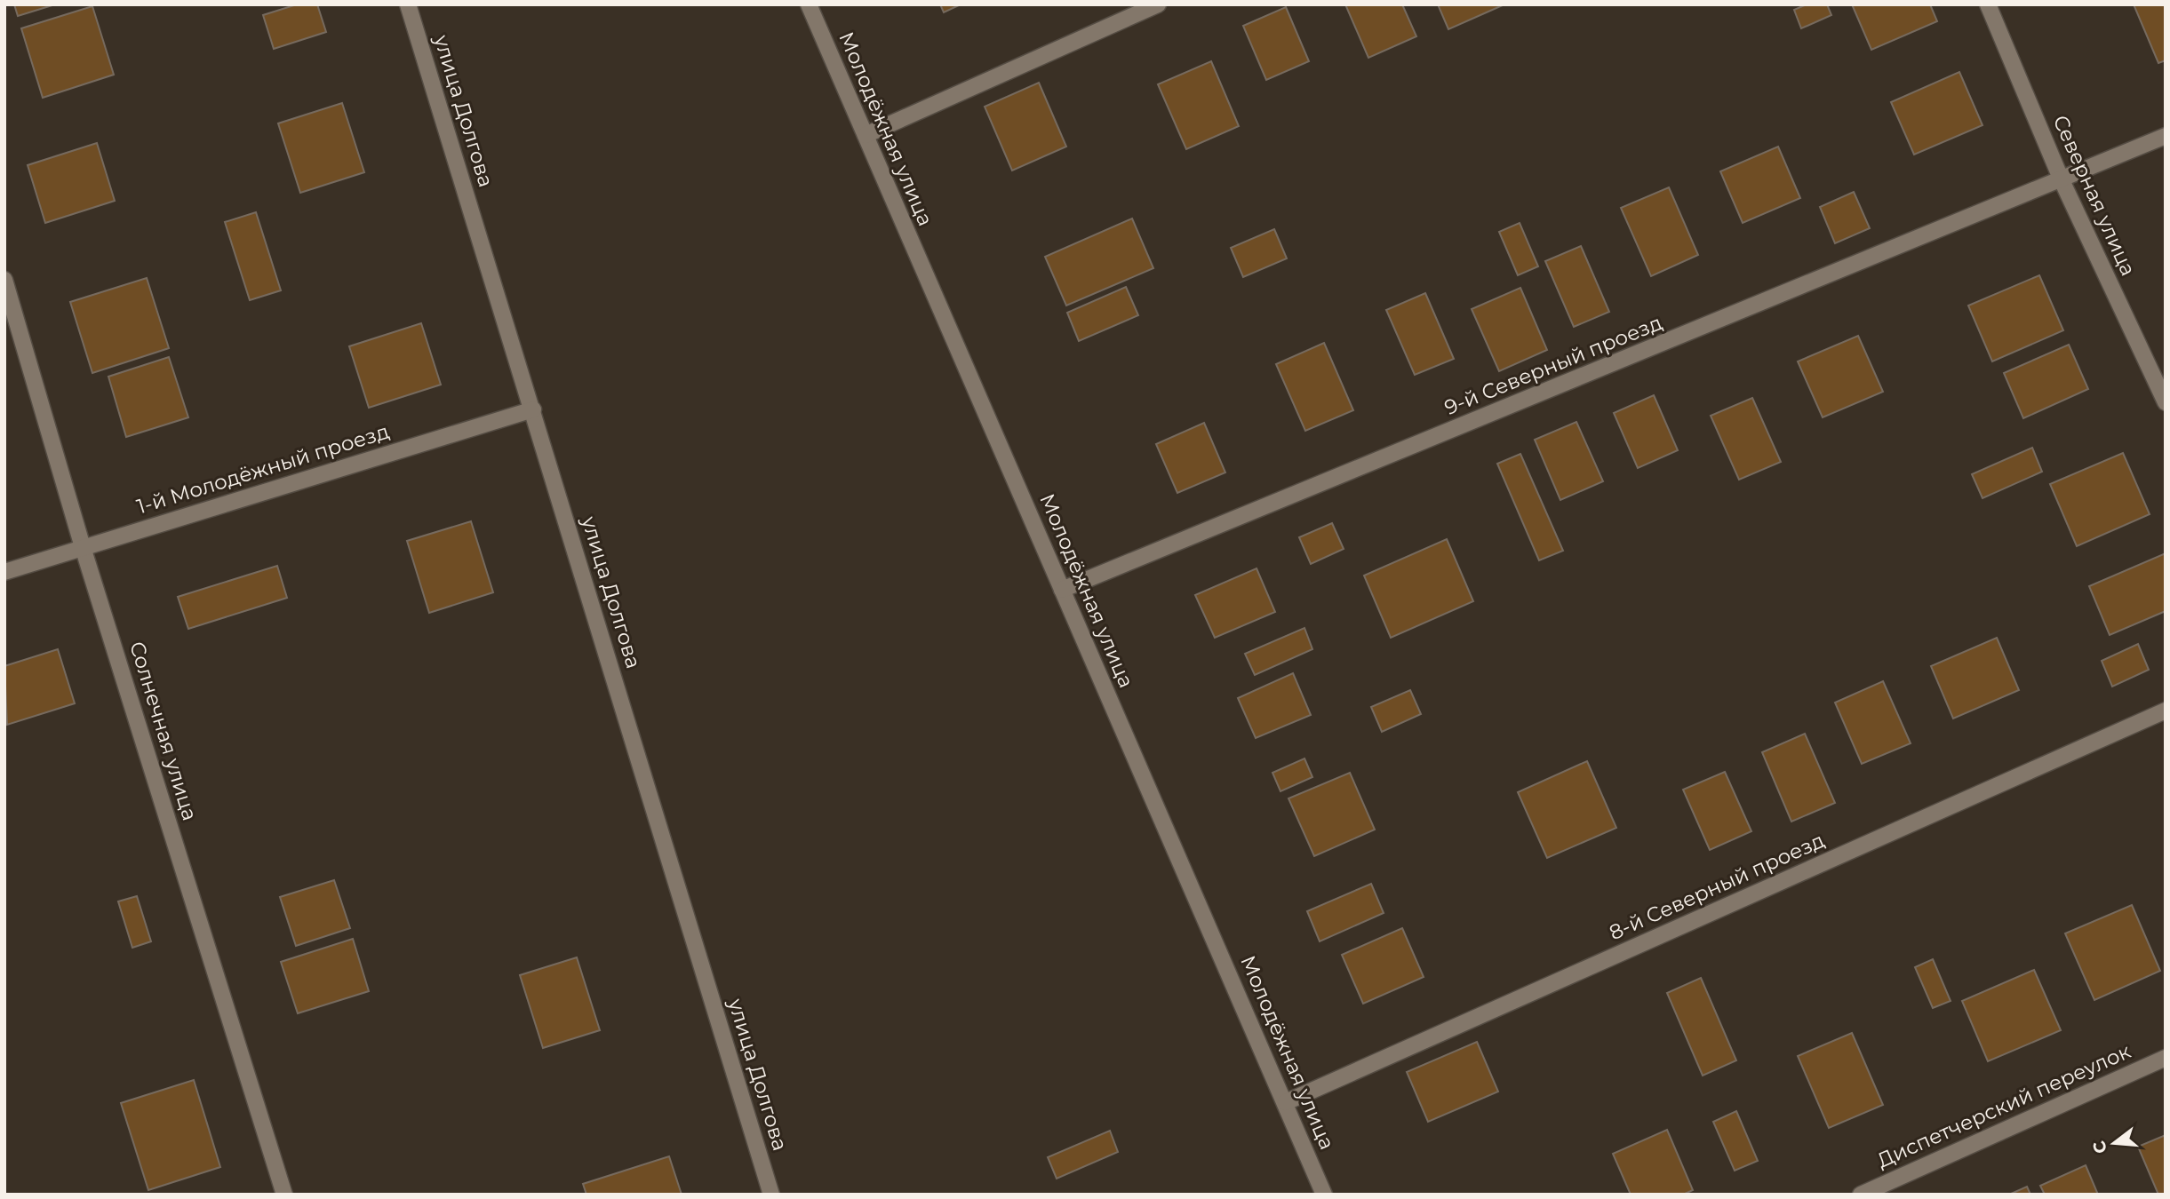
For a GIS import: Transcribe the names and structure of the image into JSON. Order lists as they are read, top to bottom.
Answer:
{
  "streets": {
    "street": [
      "улица Долгова",
      "Молодёжная улица",
      "Северная улица",
      "9-й Северный проезд",
      "1-й Молодёжный проезд",
      "Солнечная улица",
      "8-й Северный проезд",
      "Диспетчерский переулок"
    ]
  },
  "crossings": [
    ["улица Долгова", "1-й Молодёжный проезд"],
    ["Молодёжная улица", "9-й Северный проезд"],
    ["Молодёжная улица", "8-й Северный проезд"],
    ["Северная улица", "9-й Северный проезд"],
    ["1-й Молодёжный проезд", "Солнечная улица"]
  ],
  "north": "left"
}
